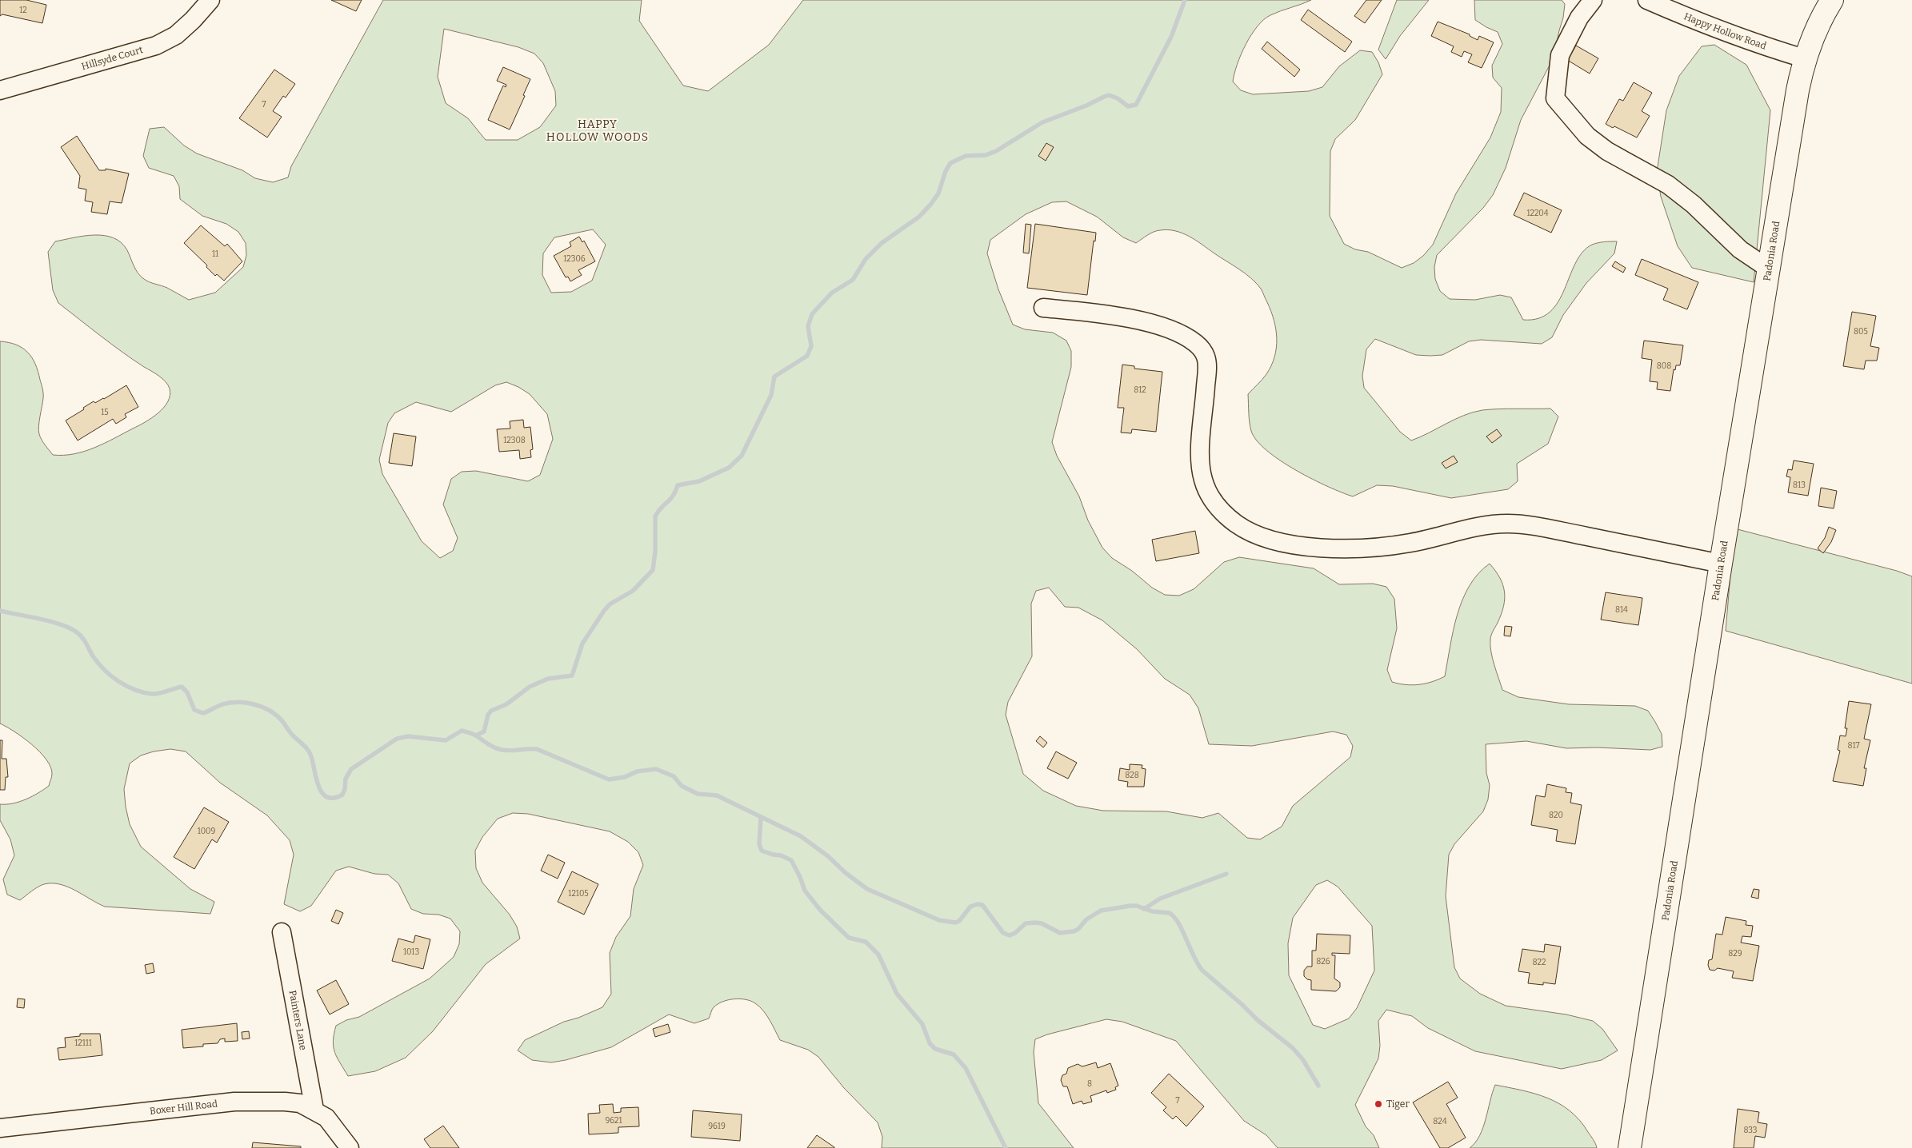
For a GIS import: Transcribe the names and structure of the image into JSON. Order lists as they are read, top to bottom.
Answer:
{
  "streets": {
    "main road": ["Padonia Road"],
    "street": [
      "Happy Hollow Road",
      "Hillsyde Court",
      "Painters Lane",
      "Boxer Hill Road"
    ]
  },
  "crossings": [
    ["Happy Hollow Road", "Padonia Road"],
    ["Painters Lane", "Boxer Hill Road"]
  ],
  "districts": ["HAPPY HOLLOW WOODS"],
  "places": ["Tiger"],
  "house_numbers": [
    "12",
    "7",
    "12204",
    "11",
    "12306",
    "805",
    "808",
    "812",
    "15",
    "12308",
    "813",
    "814",
    "817",
    "828",
    "820",
    "1009",
    "12105",
    "1013",
    "829",
    "826",
    "822",
    "12111",
    "8",
    "7",
    "9621",
    "824",
    "9619",
    "833"
  ]
}
